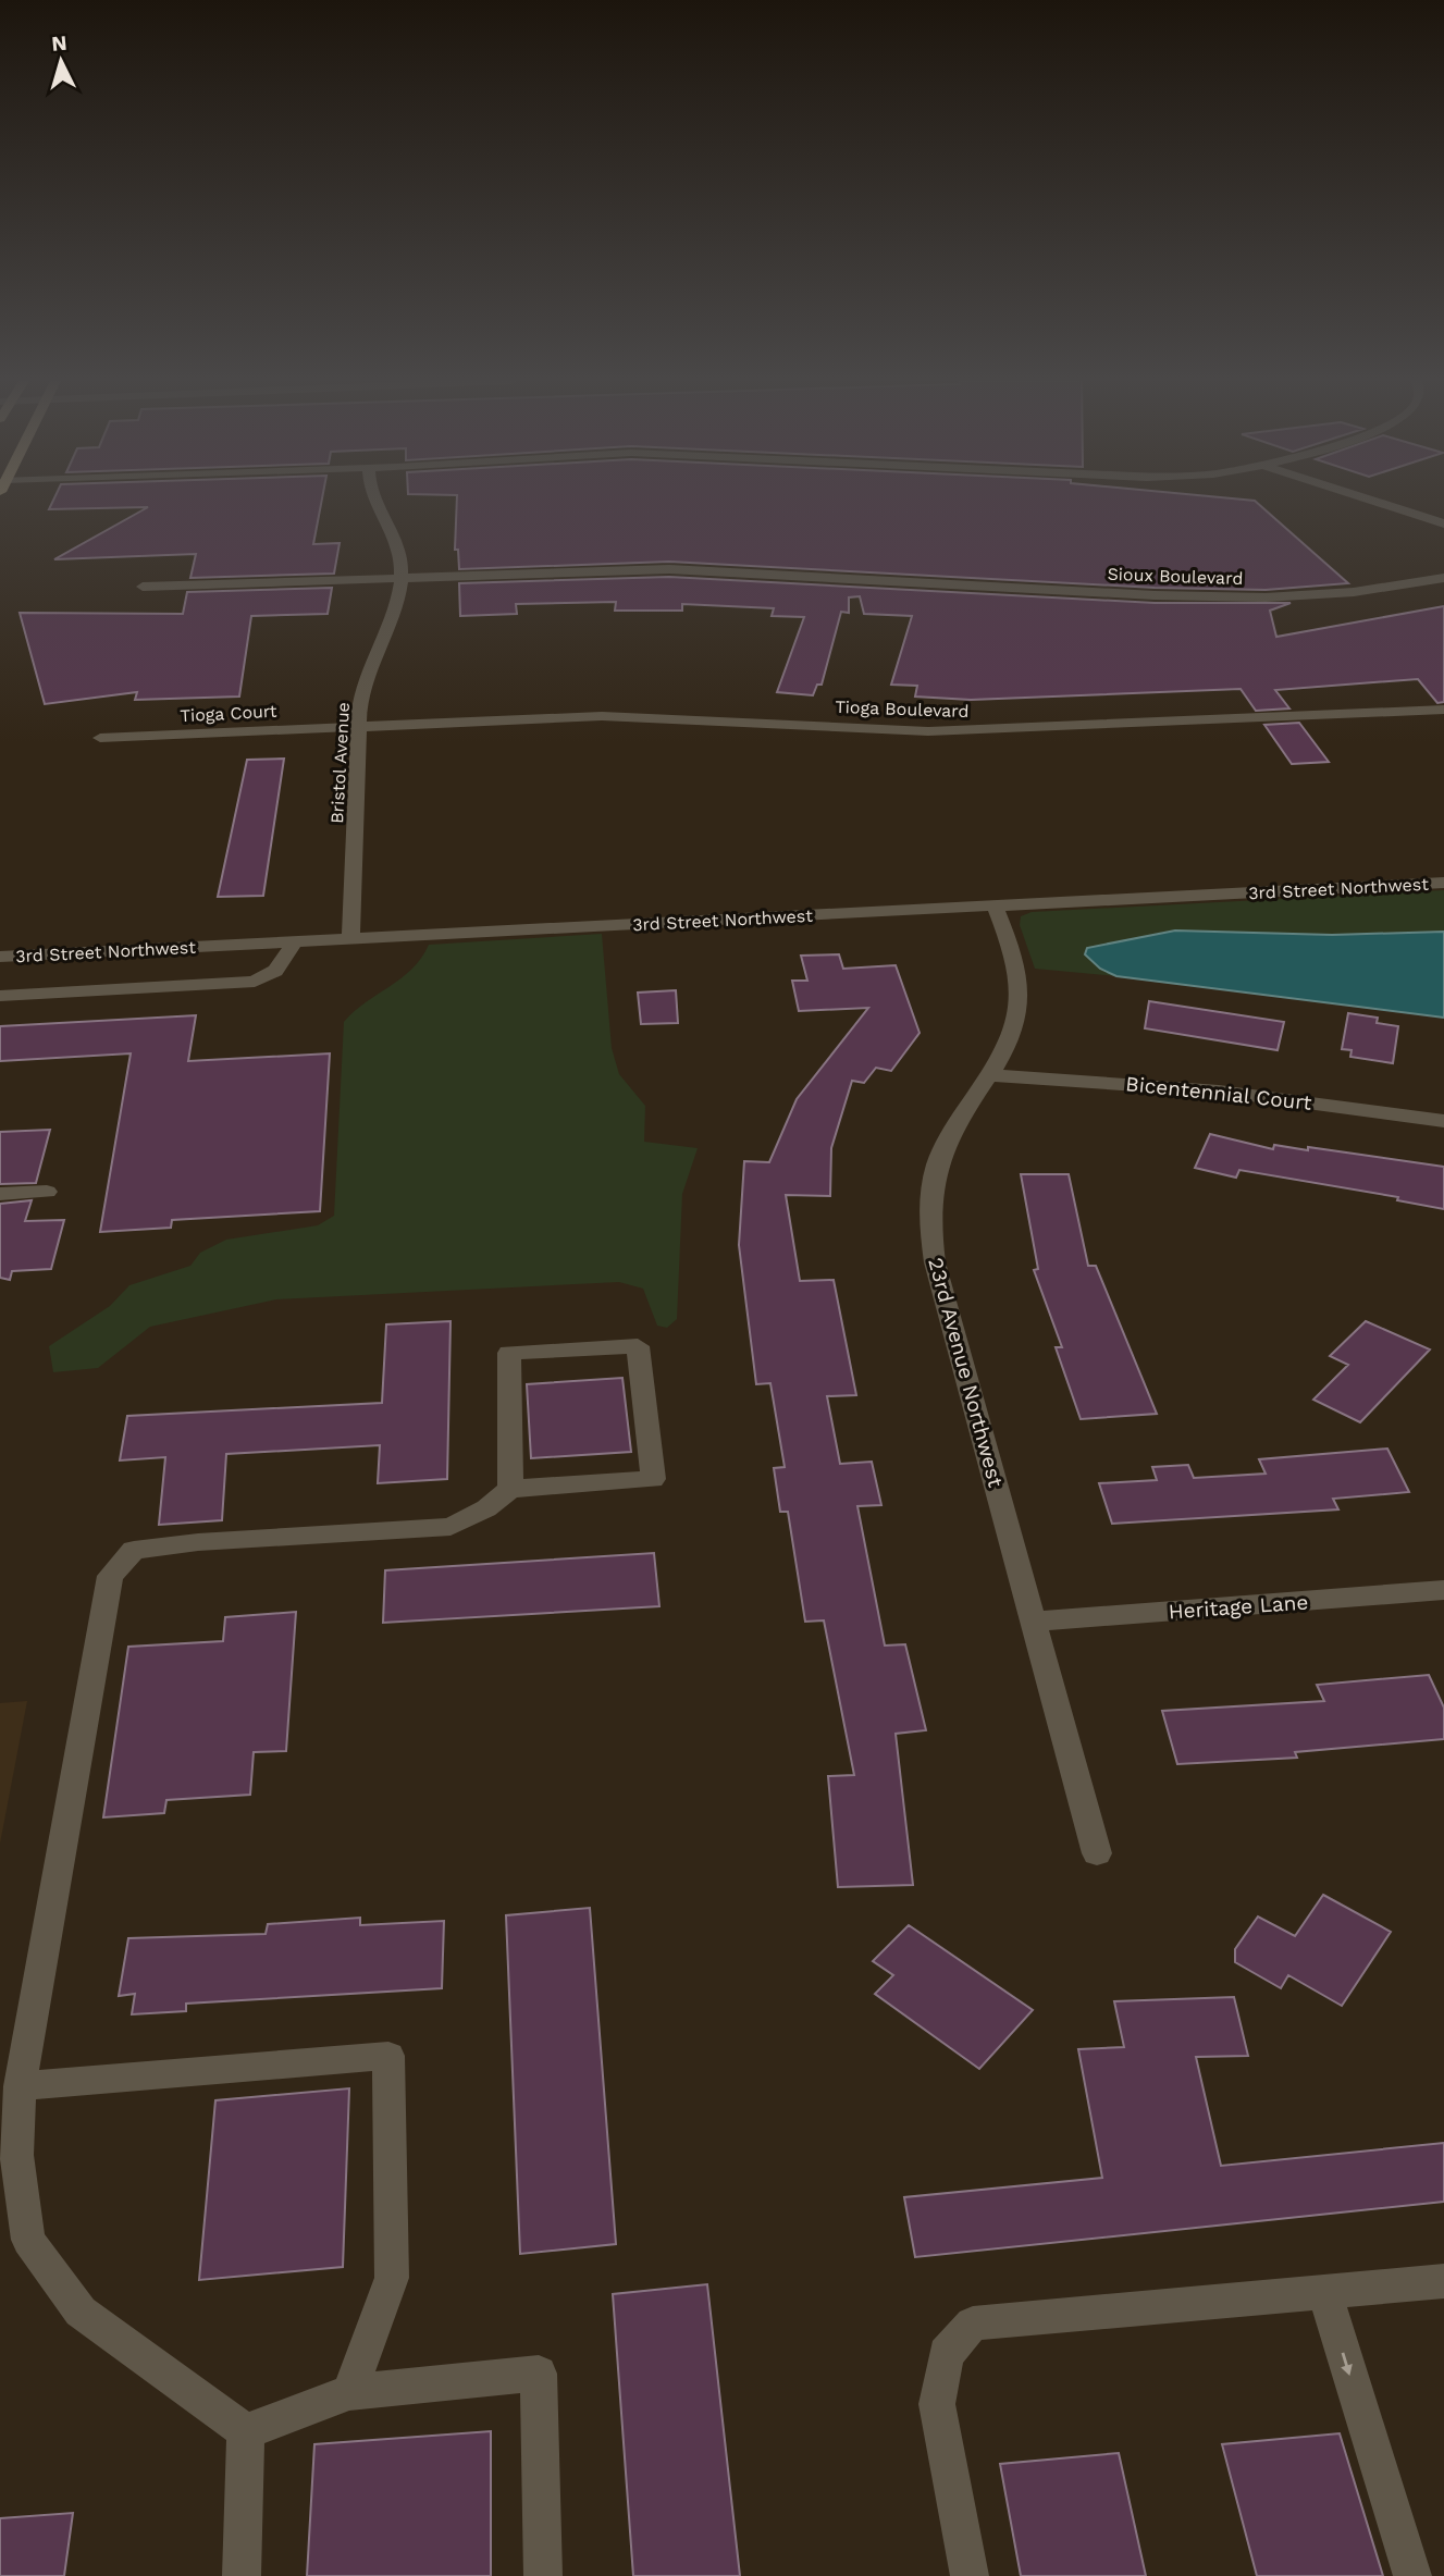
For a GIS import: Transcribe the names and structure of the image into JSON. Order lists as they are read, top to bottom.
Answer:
{
  "streets": {
    "street": [
      "Sioux Boulevard",
      "Tioga Boulevard",
      "Tioga Court",
      "Bristol Avenue",
      "3rd Street Northwest",
      "Bicentennial Court",
      "23rd Avenue Northwest",
      "Heritage Lane"
    ]
  },
  "crossings": [
    ["Sioux Boulevard", "Bristol Avenue"],
    ["Tioga Boulevard", "Tioga Court"],
    ["Tioga Boulevard", "Bristol Avenue"],
    ["Tioga Court", "Bristol Avenue"],
    ["Bristol Avenue", "3rd Street Northwest"],
    ["3rd Street Northwest", "23rd Avenue Northwest"],
    ["Bicentennial Court", "23rd Avenue Northwest"],
    ["23rd Avenue Northwest", "Heritage Lane"]
  ],
  "north": "top"
}
